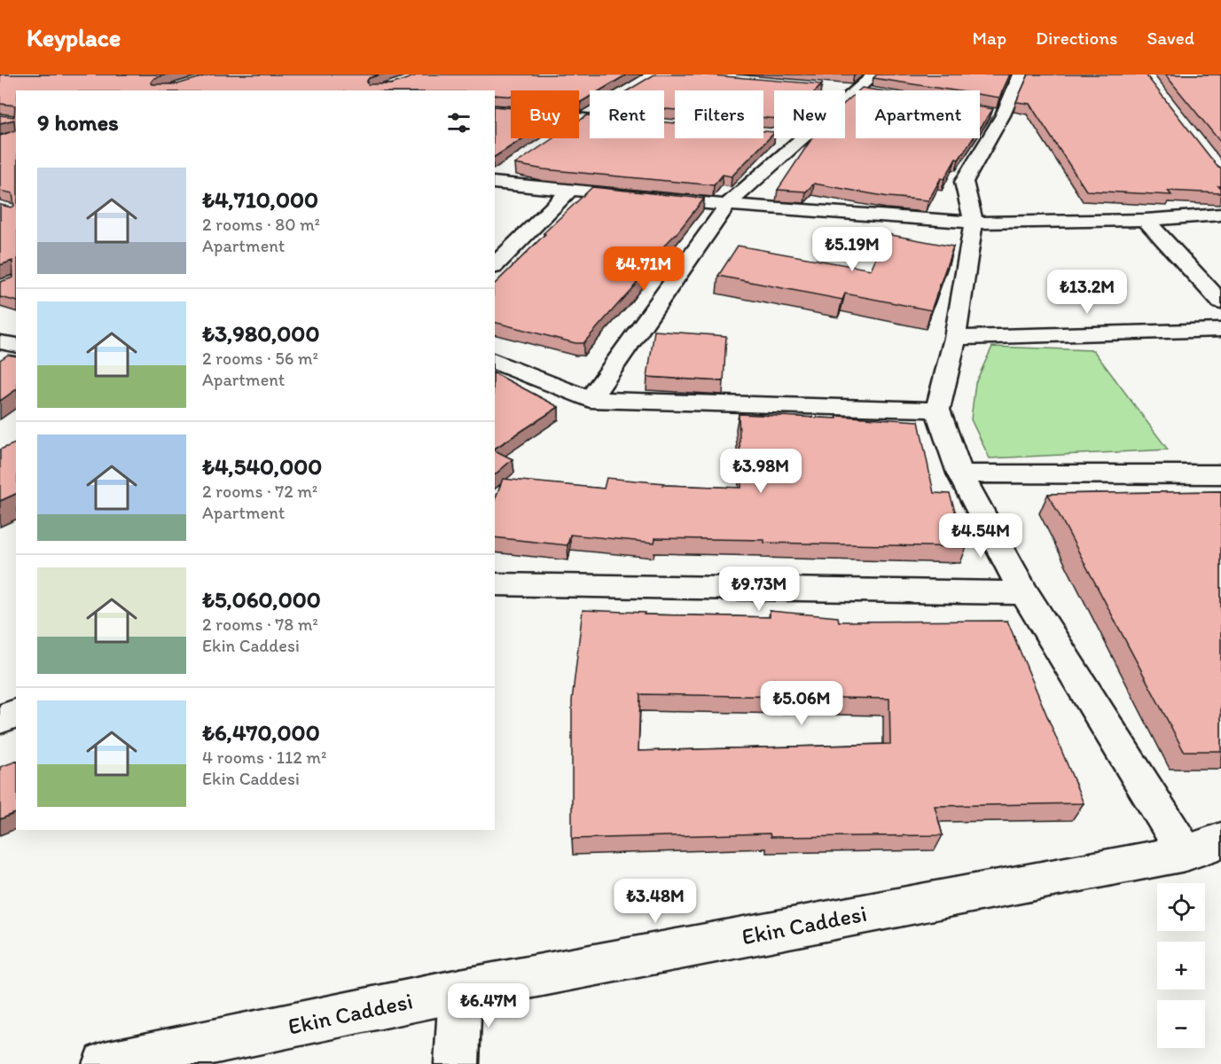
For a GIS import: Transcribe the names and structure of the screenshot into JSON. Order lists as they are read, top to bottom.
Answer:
{
  "streets": {
    "street": ["Ekin Caddesi"]
  },
  "page": {
    "header": "Keyplace",
    "nav": ["Map", "Directions", "Saved"],
    "chip": [
      "Buy",
      "Rent",
      "Filters",
      "New",
      "Apartment"
    ],
    "heading": "9 homes",
    "list": [
      {
        "name": "₺4,710,000",
        "note": "2 rooms · 80 m² · Apartment"
      },
      {
        "name": "₺3,980,000",
        "note": "2 rooms · 56 m² · Apartment"
      },
      {
        "name": "₺4,540,000",
        "note": "2 rooms · 72 m² · Apartment"
      },
      {
        "name": "₺5,060,000",
        "note": "2 rooms · 78 m² · Ekin Caddesi"
      },
      {
        "name": "₺6,470,000",
        "note": "4 rooms · 112 m² · Ekin Caddesi"
      }
    ],
    "price": [
      "₺5.19M",
      "₺4.71M",
      "₺13.2M",
      "₺3.98M",
      "₺4.54M",
      "₺9.73M",
      "₺5.06M",
      "₺3.48M",
      "₺6.47M"
    ],
    "map_buttons": ["+", "−"]
  }
}
